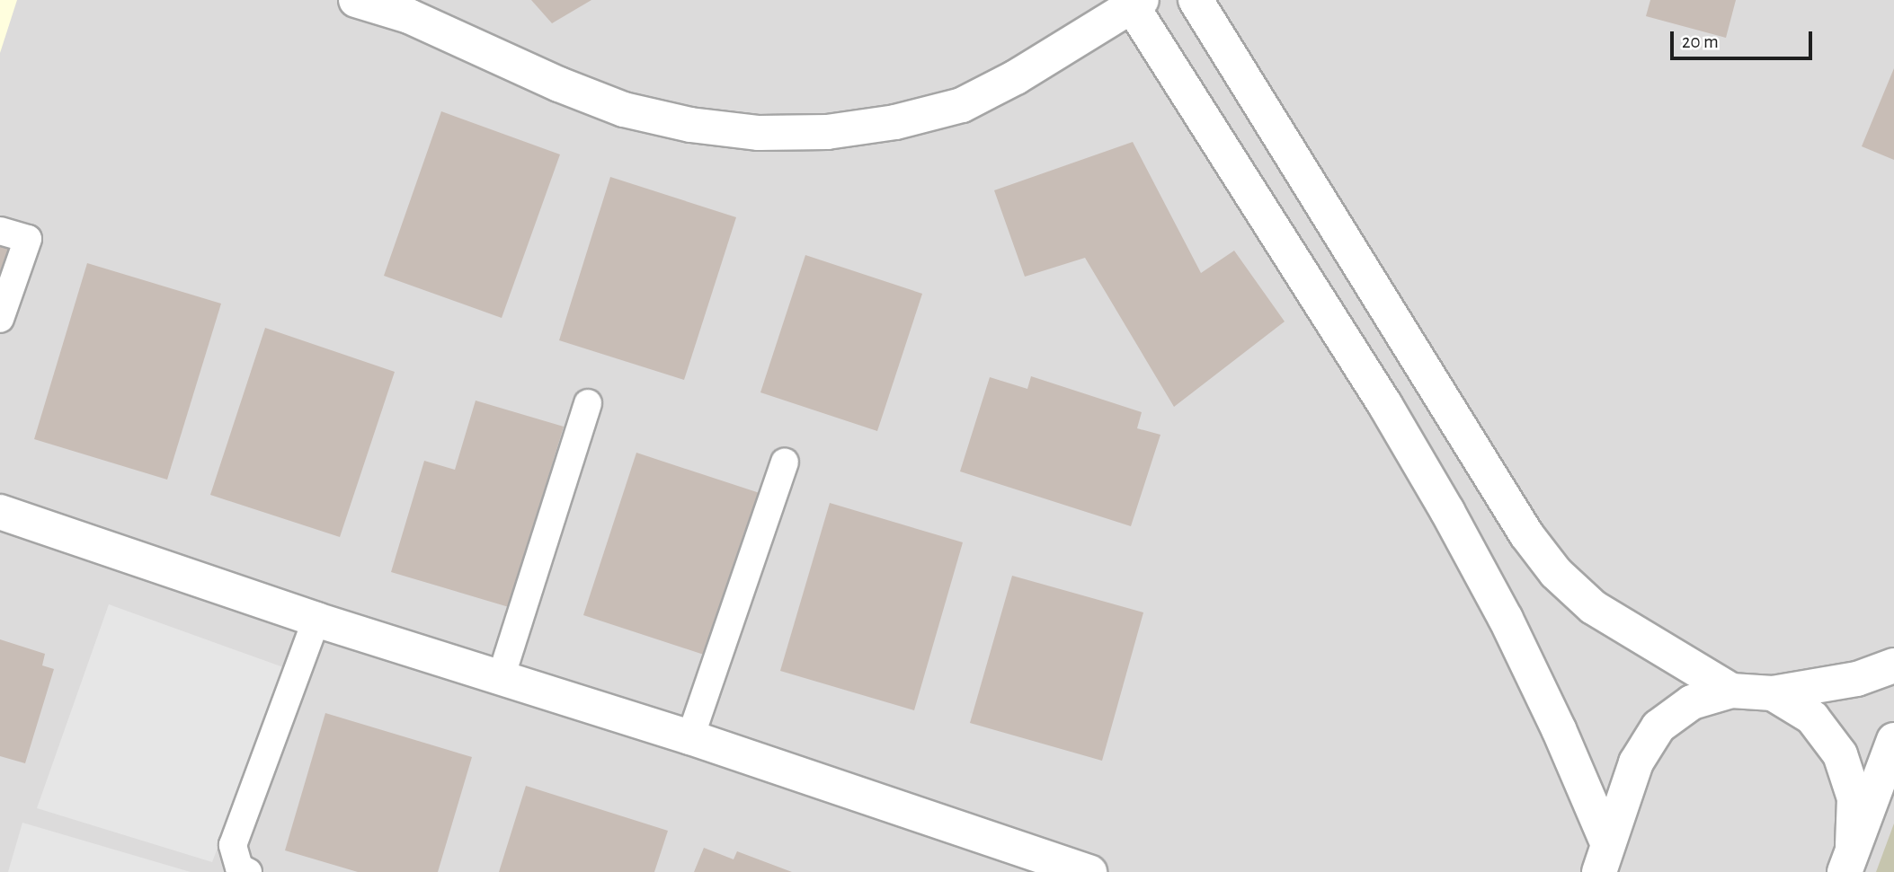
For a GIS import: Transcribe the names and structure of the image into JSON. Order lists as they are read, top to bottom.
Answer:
{
  "scale_bar": "20 m"
}
